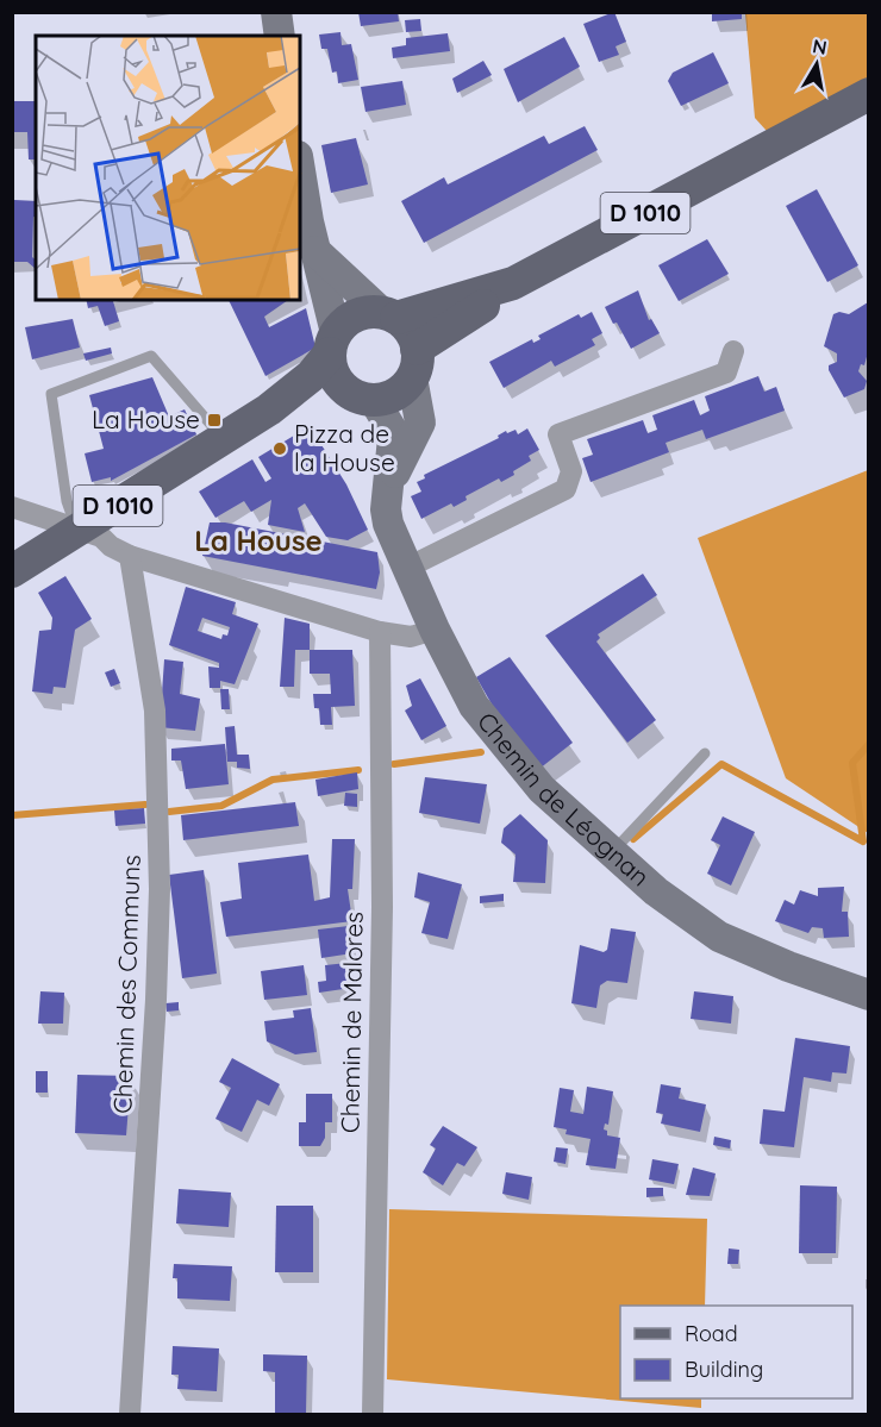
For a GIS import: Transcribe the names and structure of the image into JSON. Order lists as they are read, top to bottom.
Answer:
{
  "streets": {
    "main road": ["D 1010"],
    "street": ["Chemin de Léognan", "Chemin des Communs", "Chemin de Malores"]
  },
  "crossings": [
    ["D 1010", "Chemin de Léognan"]
  ],
  "districts": ["La House"],
  "places": {
    "transit": ["La House"],
    "other": ["Pizza de la House"]
  },
  "legend": ["Road", "Building"],
  "north": "top"
}
